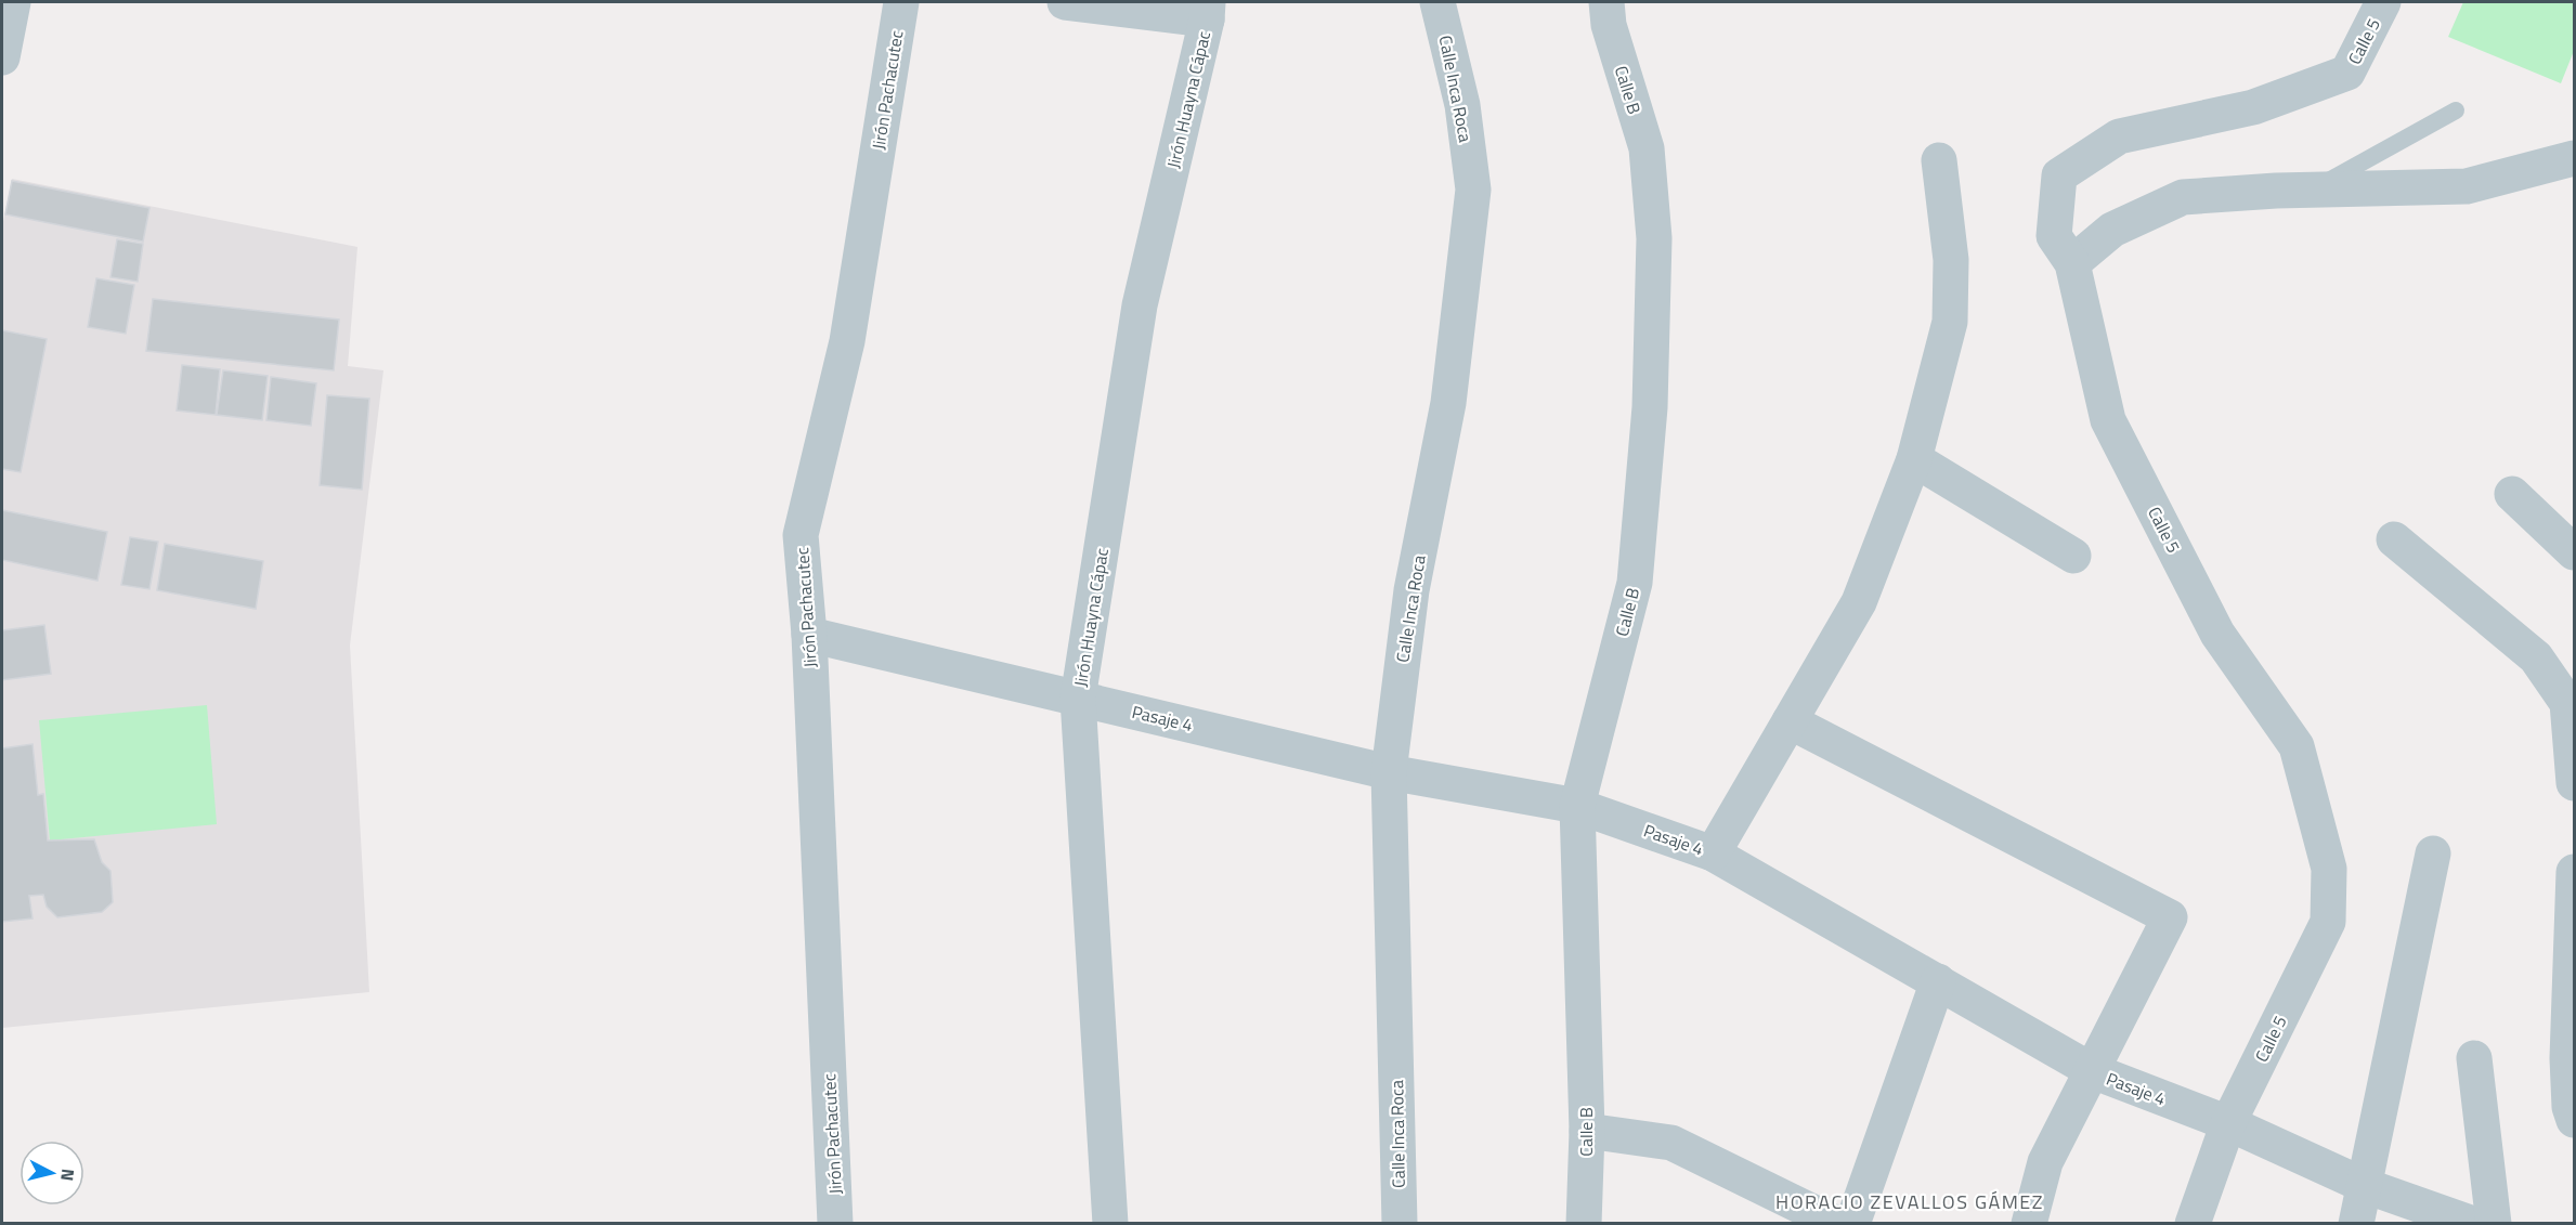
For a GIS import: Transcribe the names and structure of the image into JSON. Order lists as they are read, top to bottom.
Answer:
{
  "streets": {
    "street": [
      "Calle 5",
      "Calle Inca Roca",
      "Jirón Pachacutec",
      "Calle B",
      "Jirón Huayna Cápac",
      "Pasaje 4"
    ]
  },
  "crossings": [
    ["Calle 5", "Pasaje 4"],
    ["Calle Inca Roca", "Pasaje 4"],
    ["Jirón Pachacutec", "Pasaje 4"],
    ["Calle B", "Pasaje 4"],
    ["Jirón Huayna Cápac", "Pasaje 4"]
  ],
  "districts": ["HORACIO ZEVALLOS GÁMEZ"],
  "north": "right"
}
